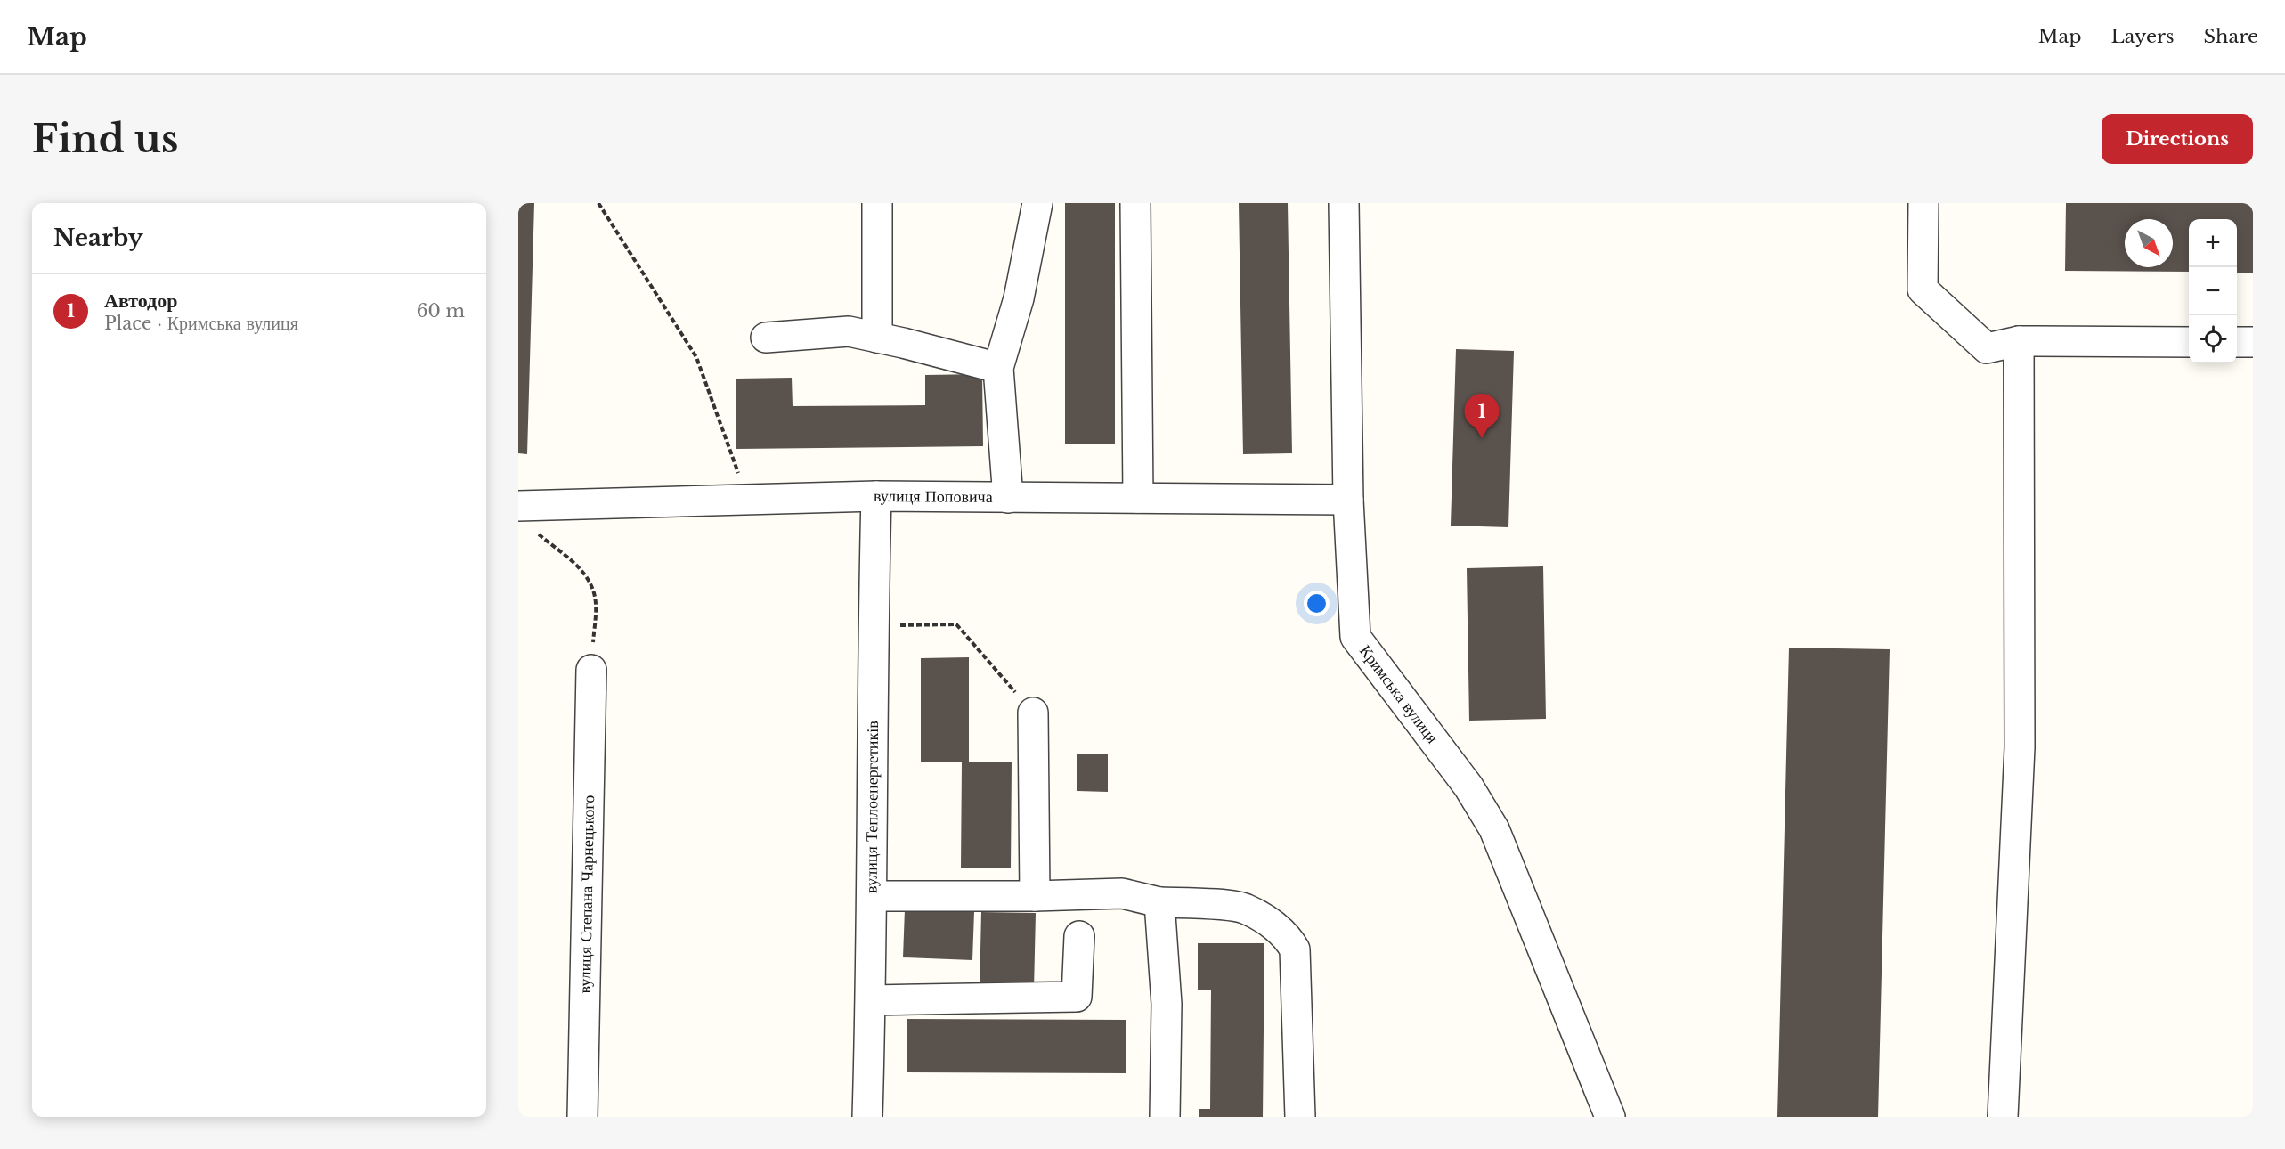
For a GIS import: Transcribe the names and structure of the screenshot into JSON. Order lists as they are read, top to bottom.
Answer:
{
  "streets": {
    "street": [
      "вулиця Поповича",
      "Кримська вулиця",
      "вулиця Теплоенергетиків",
      "вулиця Степана Чарнецького"
    ]
  },
  "crossings": [
    ["вулиця Поповича", "Кримська вулиця"],
    ["вулиця Поповича", "вулиця Теплоенергетиків"]
  ],
  "north": "bottom right",
  "page": {
    "header": "Map",
    "nav": ["Map", "Layers", "Share"],
    "buttons": "Directions",
    "title": "Find us",
    "heading": "Nearby",
    "map_buttons": ["+", "−"],
    "list": [
      {
        "mark": "1",
        "name": "Автодор",
        "note": "Place · Кримська вулиця",
        "value": "60 m"
      }
    ],
    "pins": "1"
  }
}
